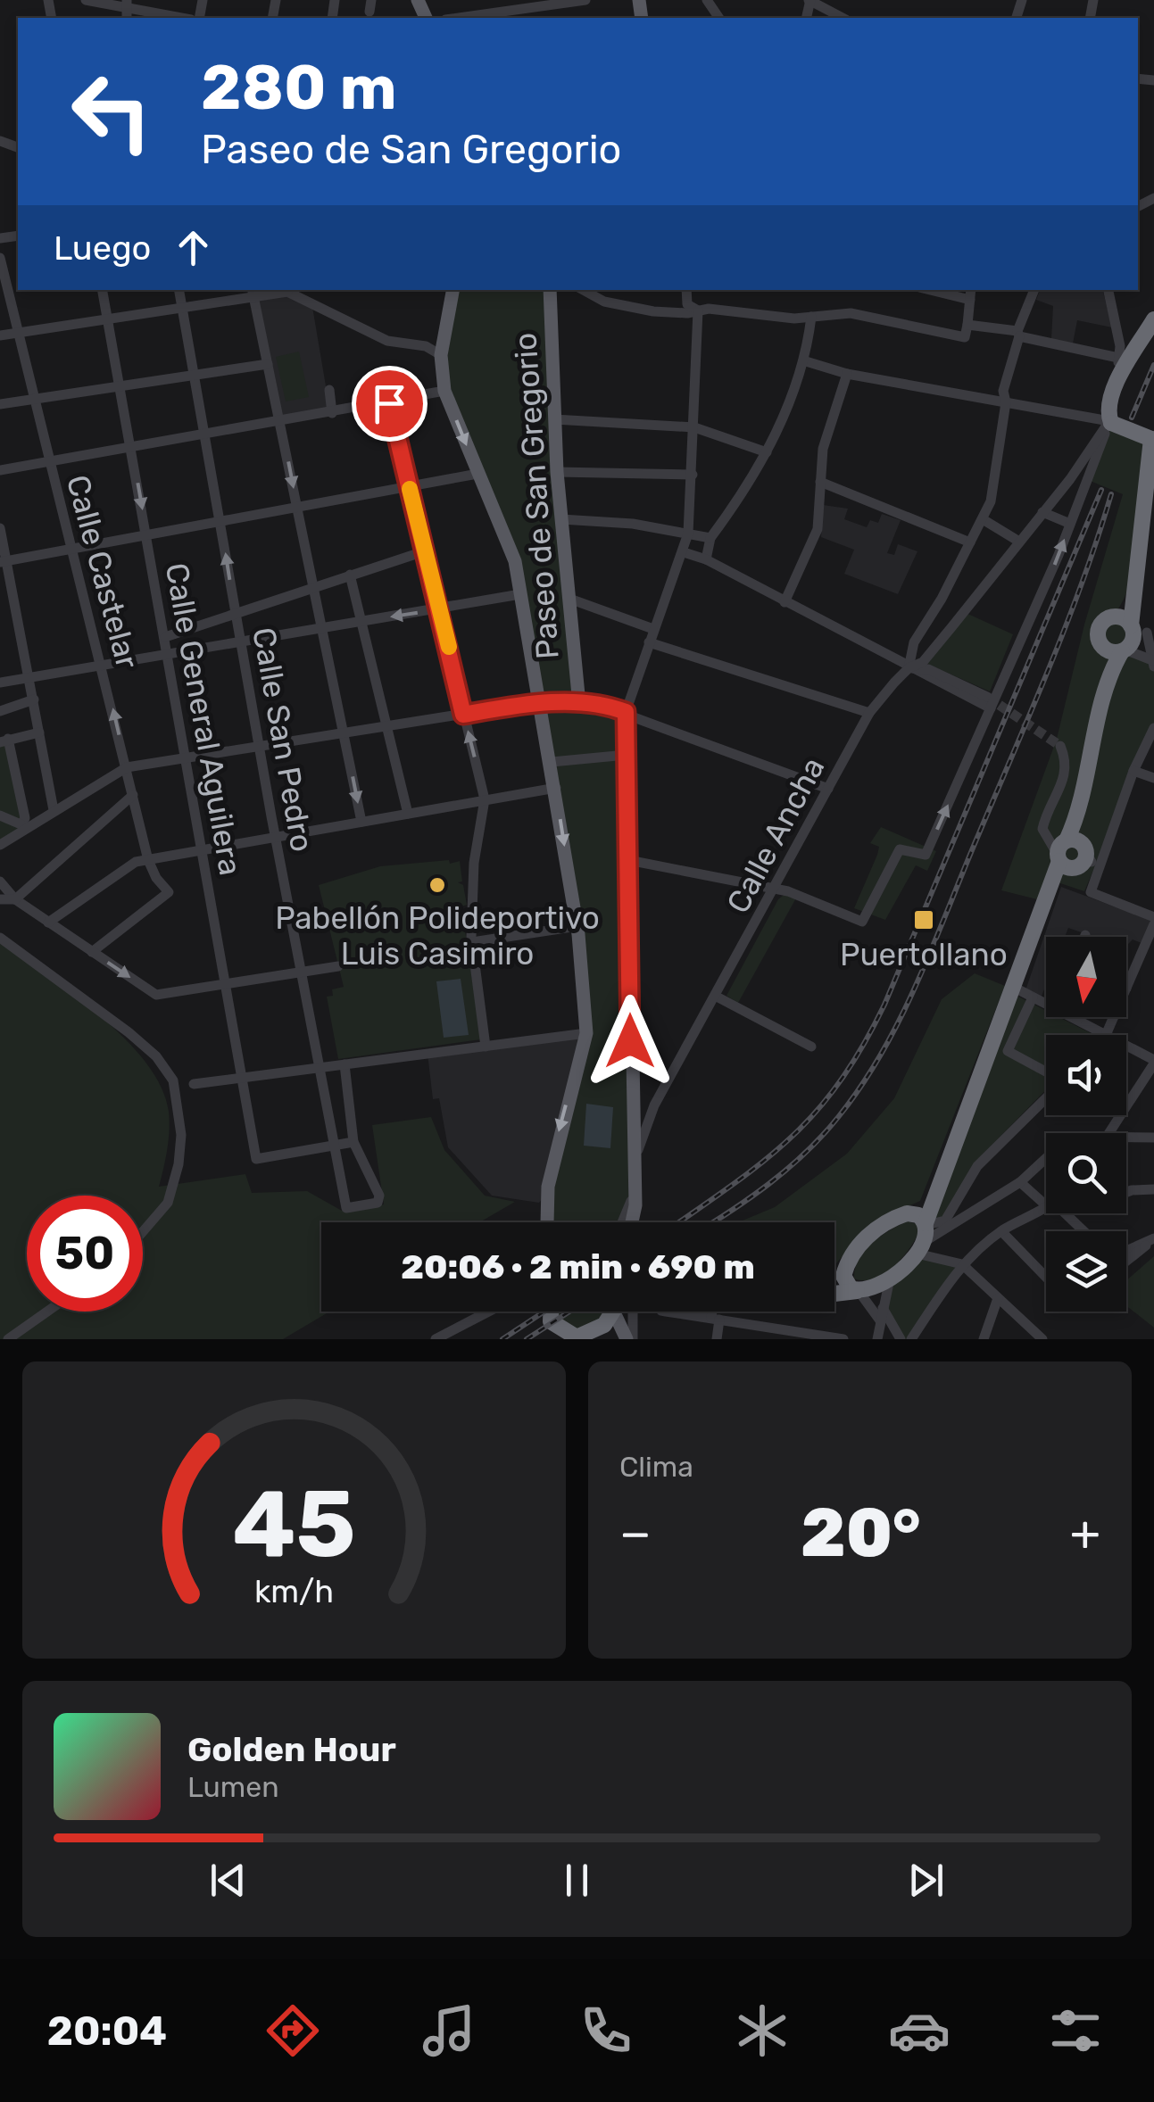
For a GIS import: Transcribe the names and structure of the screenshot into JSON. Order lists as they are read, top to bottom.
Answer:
{
  "streets": {
    "main road": ["Paseo de San Gregorio"],
    "street": [
      "Calle Castelar",
      "Calle General Aguilera",
      "Calle San Pedro",
      "Calle Ancha"
    ]
  },
  "crossings": [
    ["Calle General Aguilera", "Calle San Pedro"]
  ],
  "places": {
    "other": ["Pabellón Polideportivo Luis Casimiro"],
    "transit": ["Puertollano"]
  },
  "north": "bottom",
  "page": {
    "turn": ["280 m", "Paseo de San Gregorio"],
    "then": "Luego",
    "limit": "50",
    "trip": "20:06 · 2 min · 690 m",
    "tile": "Clima",
    "heat": ["−", "20°", "+"],
    "song": ["Golden Hour", "Lumen"],
    "tabs": "20:04",
    "gauge": ["45", "km/h"]
  }
}
